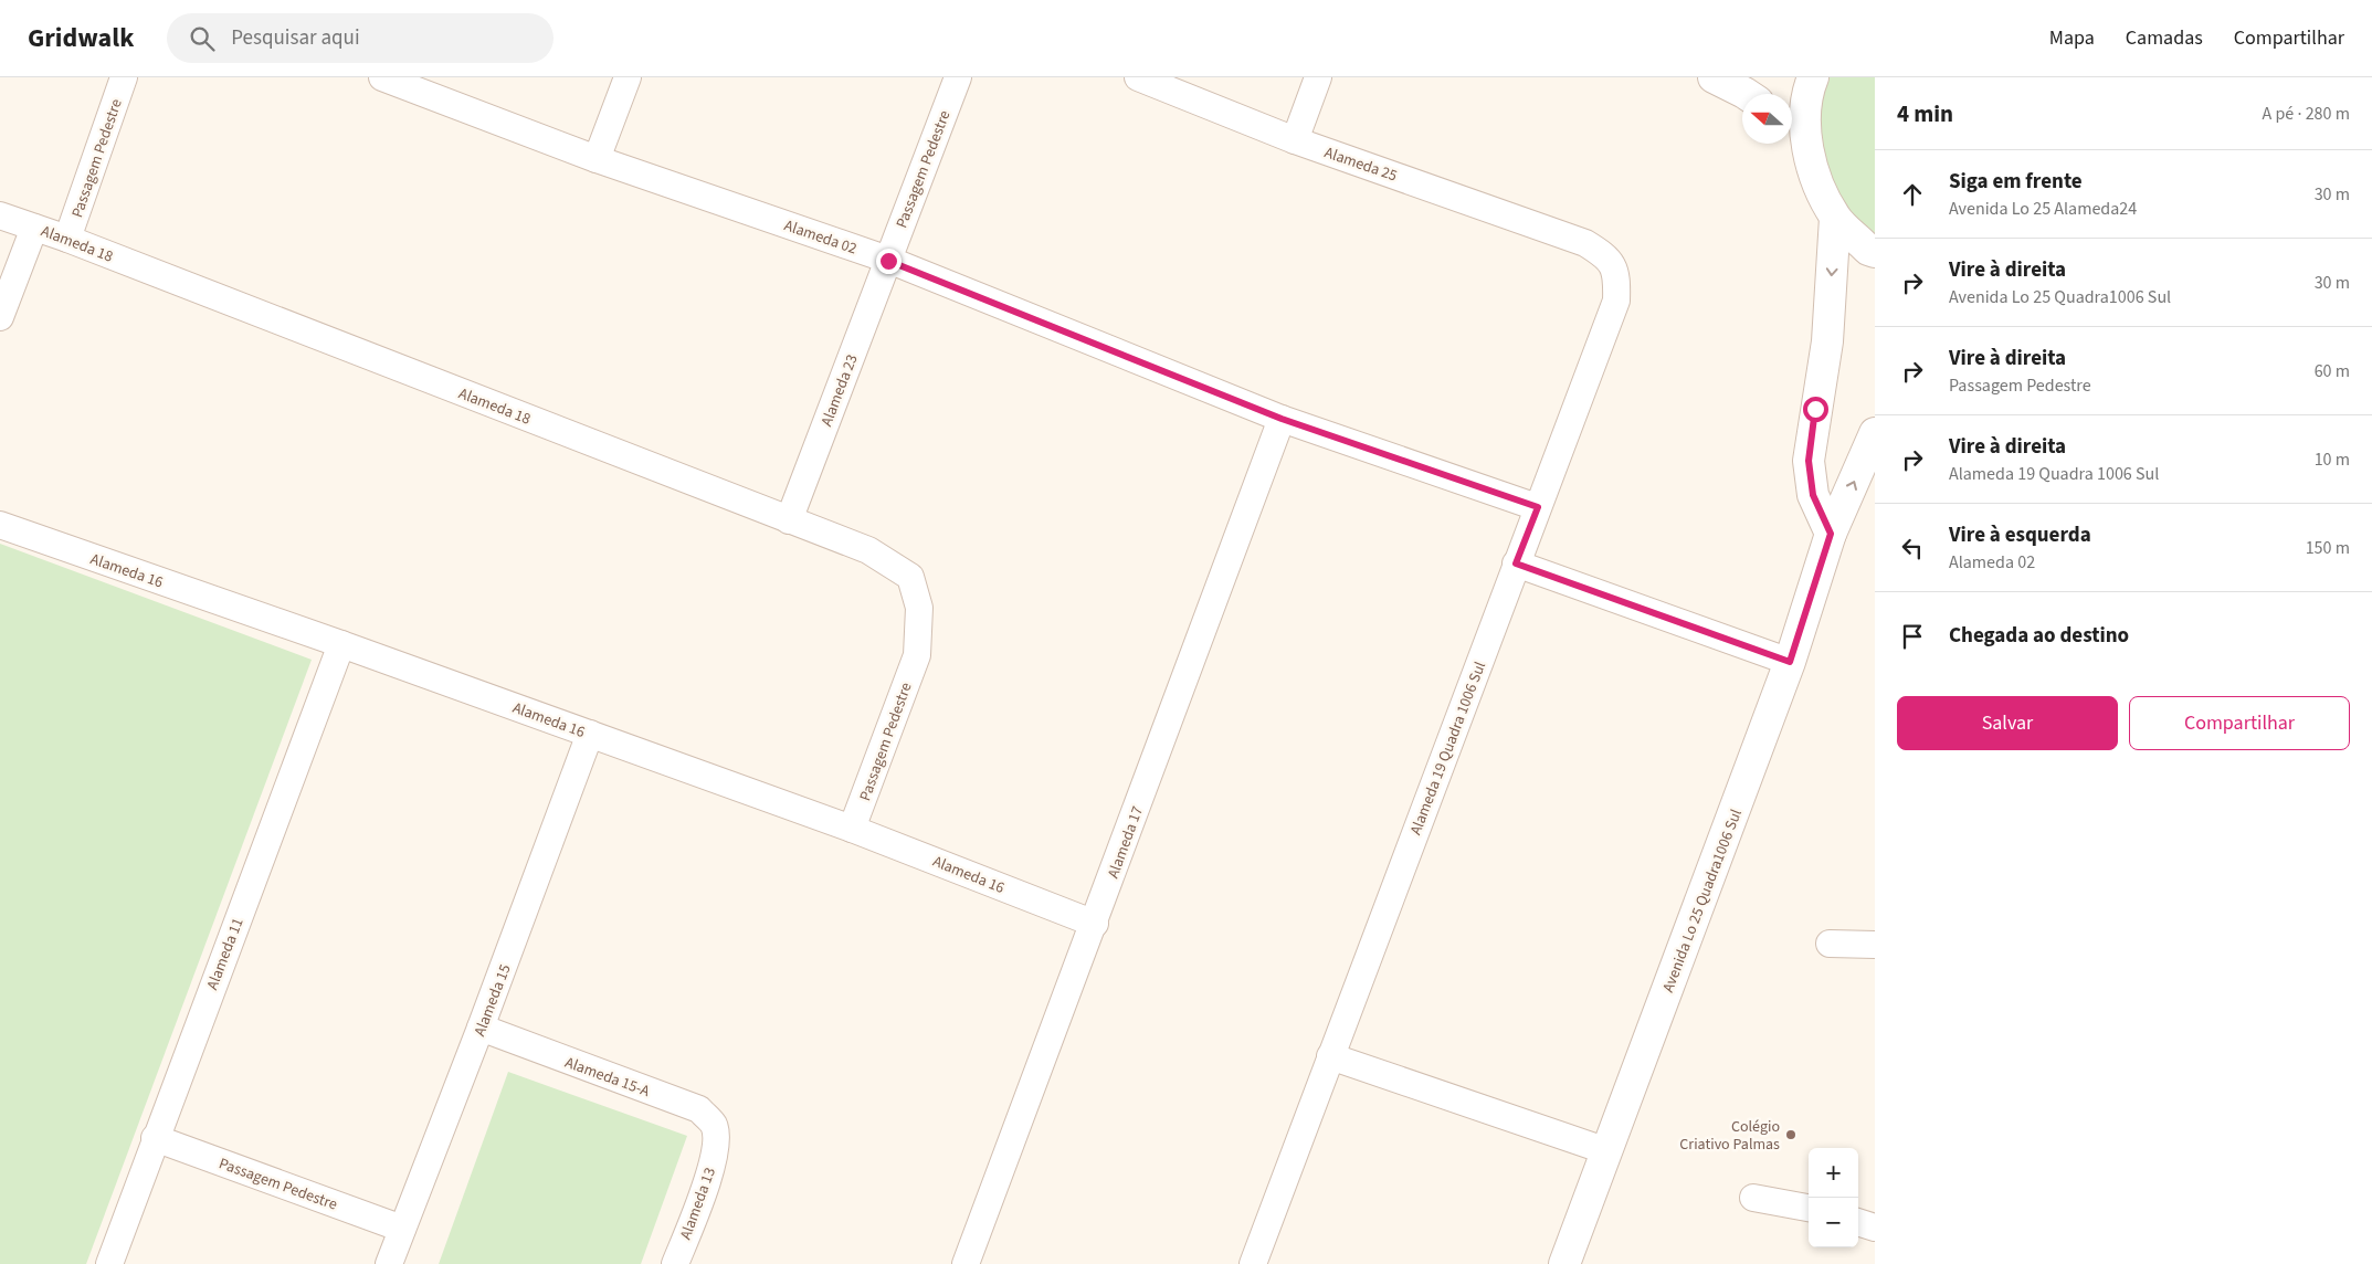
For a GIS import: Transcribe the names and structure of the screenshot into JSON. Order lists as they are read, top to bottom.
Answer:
{
  "streets": {
    "street": [
      "Passagem Pedestre",
      "Alameda 25",
      "Alameda 02",
      "Alameda 18",
      "Alameda 23",
      "Alameda 16",
      "Alameda 19 Quadra 1006 Sul",
      "Alameda 17",
      "Avenida Lo 25 Quadra1006 Sul",
      "Alameda 11",
      "Alameda 15",
      "Alameda 15-A",
      "Alameda 13"
    ]
  },
  "crossings": [
    ["Passagem Pedestre", "Alameda 02"],
    ["Passagem Pedestre", "Alameda 18"],
    ["Passagem Pedestre", "Alameda 23"],
    ["Passagem Pedestre", "Alameda 16"],
    ["Passagem Pedestre", "Alameda 11"],
    ["Passagem Pedestre", "Alameda 15"],
    ["Alameda 25", "Alameda 19 Quadra 1006 Sul"],
    ["Alameda 02", "Alameda 23"],
    ["Alameda 02", "Alameda 19 Quadra 1006 Sul"],
    ["Alameda 02", "Alameda 17"],
    ["Alameda 18", "Alameda 23"],
    ["Alameda 16", "Alameda 17"],
    ["Alameda 16", "Alameda 11"],
    ["Alameda 16", "Alameda 15"],
    ["Alameda 15", "Alameda 15-A"],
    ["Alameda 15-A", "Alameda 13"]
  ],
  "places": ["Colégio Criativo Palmas"],
  "north": "left",
  "page": {
    "header": "Gridwalk",
    "search": "Pesquisar aqui",
    "nav": ["Mapa", "Camadas", "Compartilhar"],
    "heading": ["4 min", "A pé · 280 m"],
    "list": [
      ["Siga em frente", "Avenida Lo 25 Alameda24", "30 m"],
      ["Vire à direita", "Avenida Lo 25 Quadra1006 Sul", "30 m"],
      ["Vire à direita", "Passagem Pedestre", "60 m"],
      ["Vire à direita", "Alameda 19 Quadra 1006 Sul", "10 m"],
      ["Vire à esquerda", "Alameda 02", "150 m"],
      "Chegada ao destino"
    ],
    "buttons": ["Salvar", "Compartilhar"],
    "map_buttons": ["+", "−"]
  }
}
